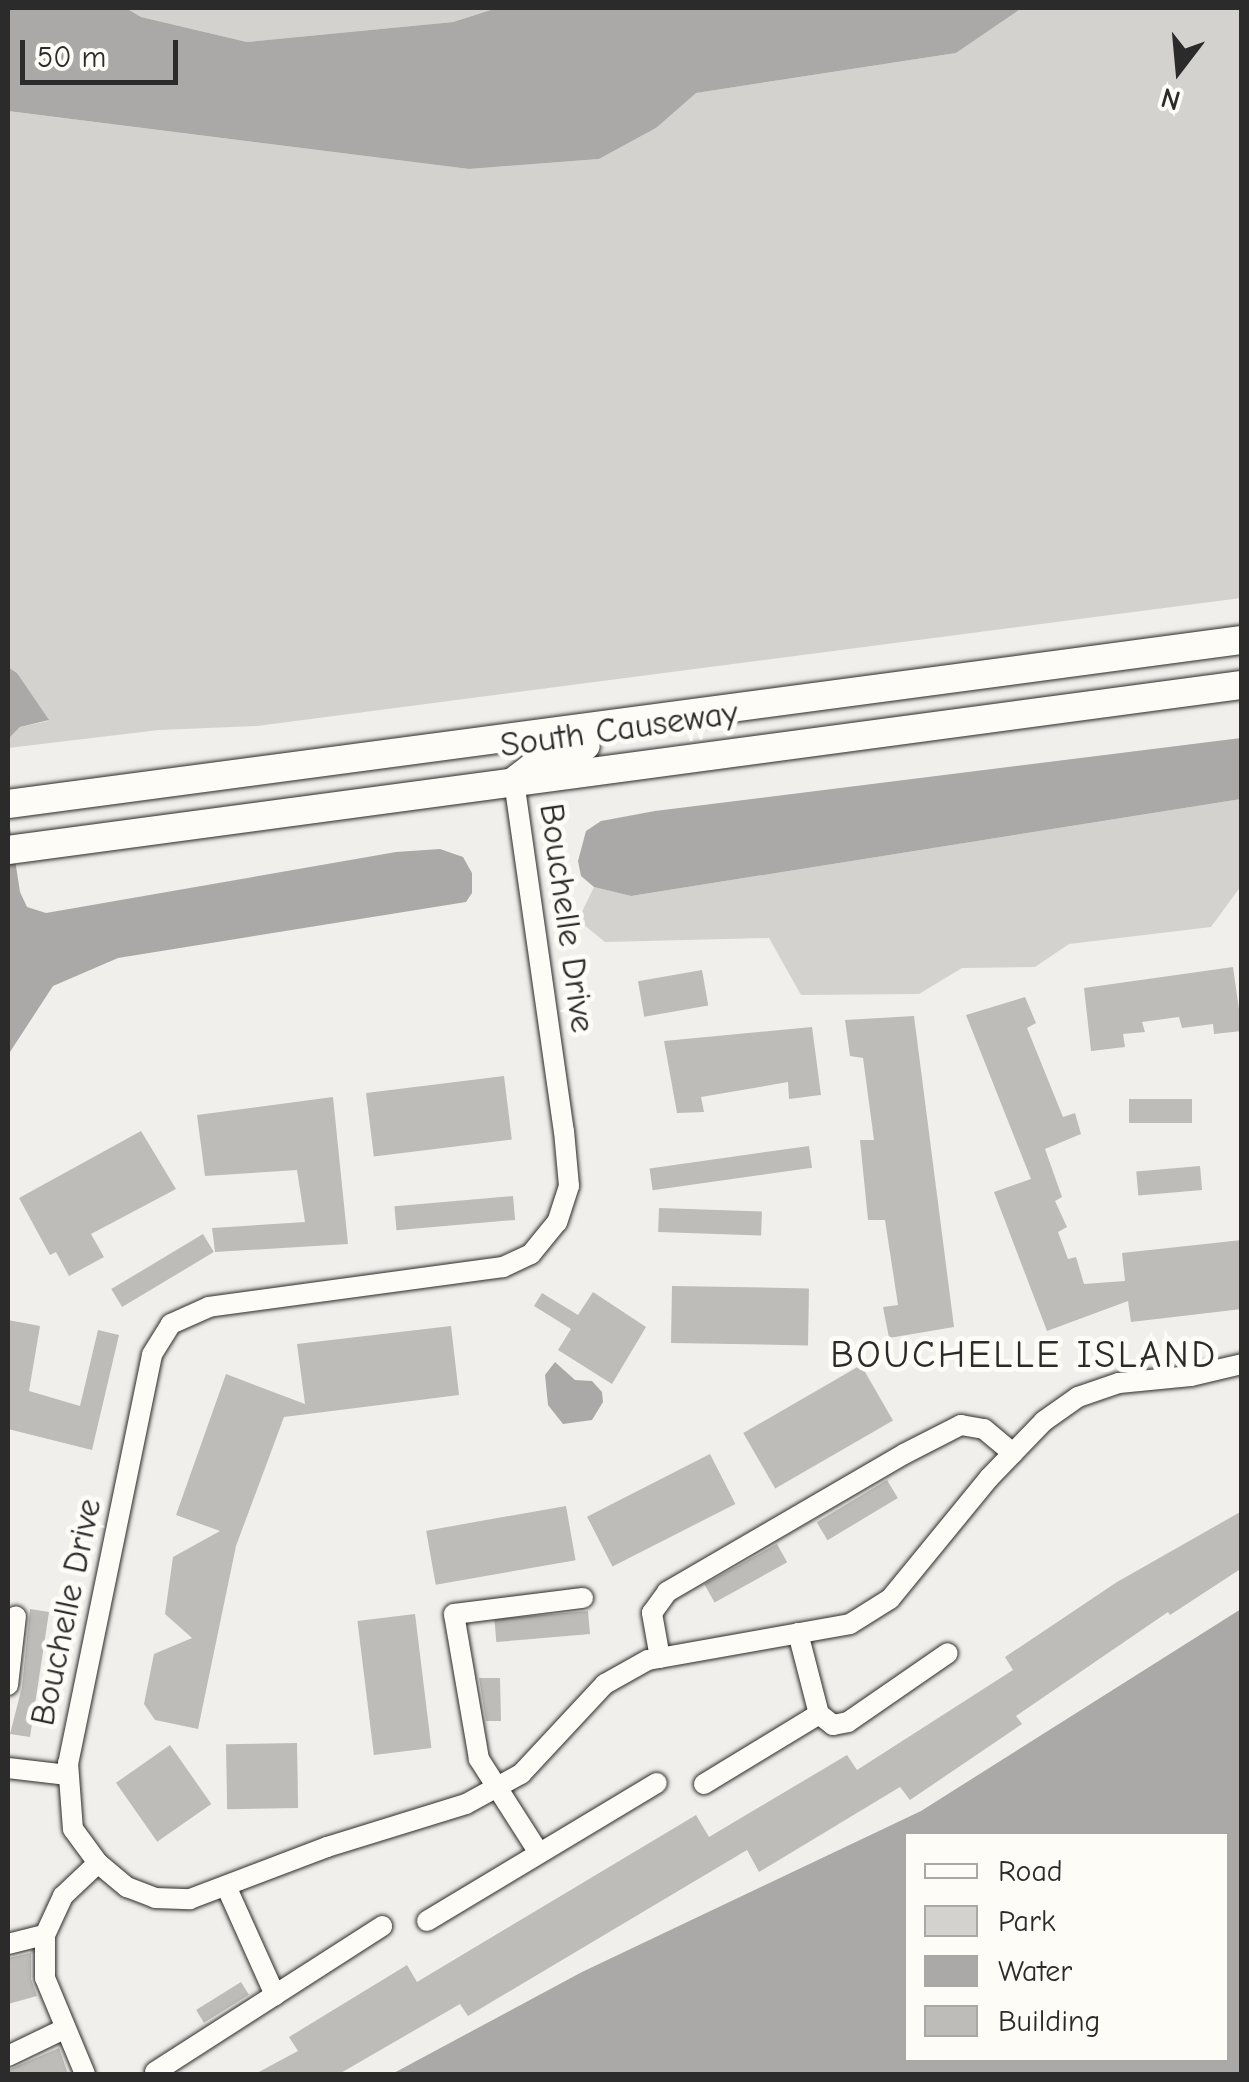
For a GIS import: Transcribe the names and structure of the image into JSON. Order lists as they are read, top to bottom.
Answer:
{
  "streets": {
    "main road": ["South Causeway"],
    "street": ["Bouchelle Drive"]
  },
  "crossings": [
    ["South Causeway", "Bouchelle Drive"]
  ],
  "districts": ["BOUCHELLE ISLAND"],
  "legend": [
    "Road",
    "Park",
    "Water",
    "Building"
  ],
  "scale_bar": "50 m",
  "north": "bottom"
}
